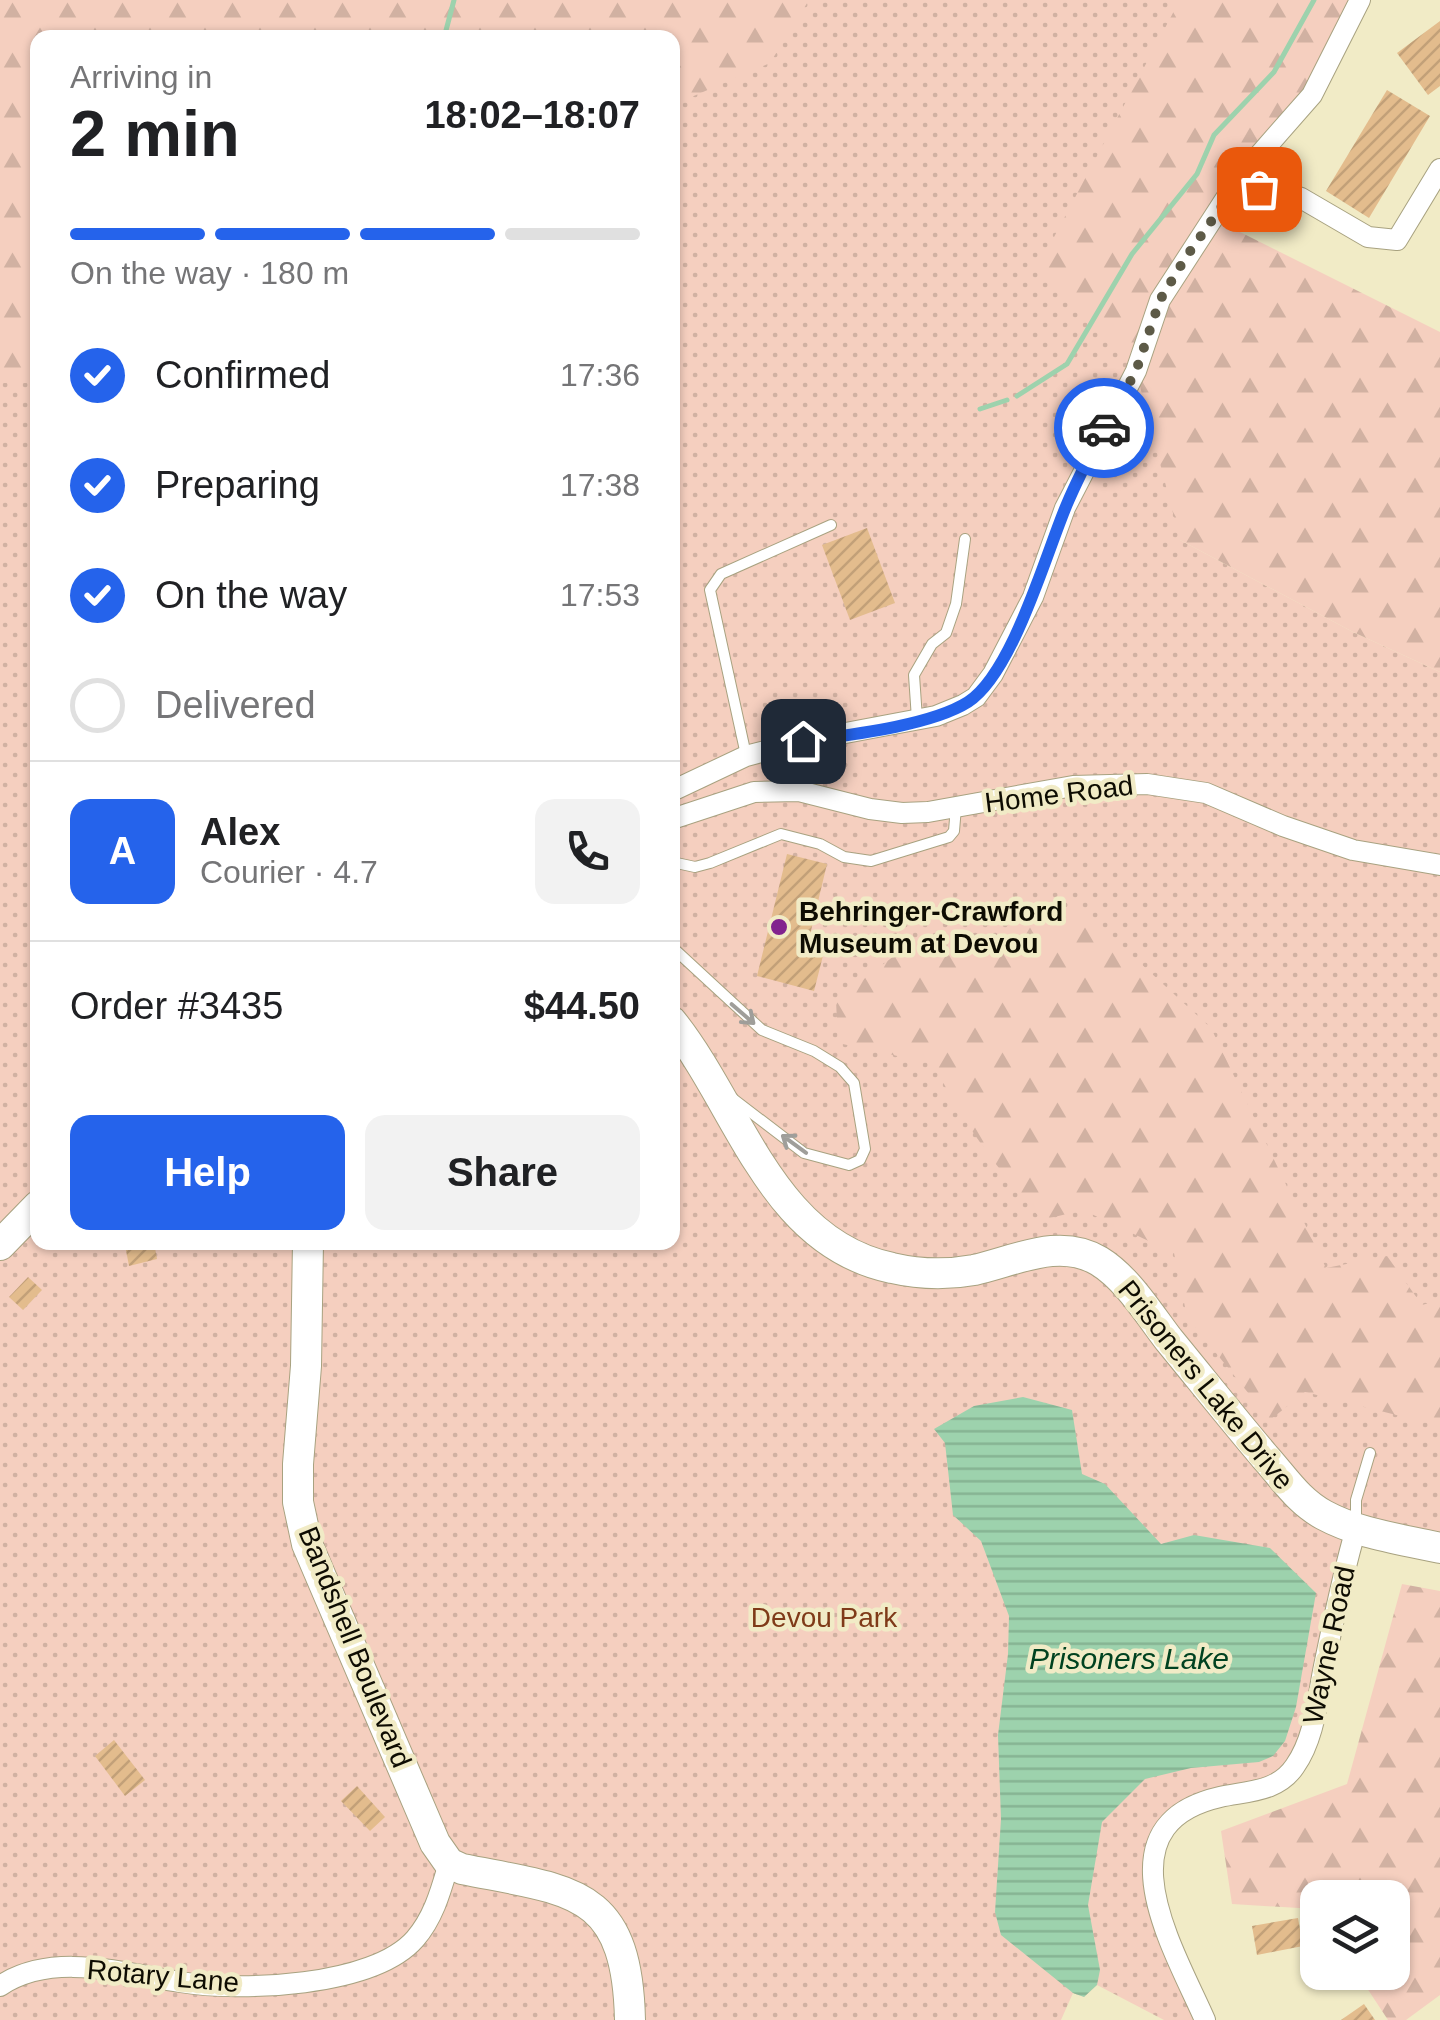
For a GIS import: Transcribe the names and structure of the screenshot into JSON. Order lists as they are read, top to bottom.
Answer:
{
  "streets": {
    "street": [
      "Home Road",
      "Prisoners Lake Drive",
      "Wayne Road",
      "Bandshell Boulevard",
      "Rotary Lane"
    ]
  },
  "crossings": [
    ["Prisoners Lake Drive", "Wayne Road"],
    ["Bandshell Boulevard", "Rotary Lane"]
  ],
  "water": ["Prisoners Lake"],
  "parks": ["Devou Park"],
  "places": ["Behringer-Crawford Museum at Devou"],
  "page": {
    "heading": ["2 min", "Arriving in", "18:02–18:07"],
    "panel": [
      "Alex",
      "Courier · 4.7",
      "Order #3435",
      "$44.50"
    ],
    "bar": "On the way · 180 m",
    "list": [
      ["Confirmed", "17:36"],
      ["Preparing", "17:38"],
      ["On the way", "17:53"],
      "Delivered"
    ],
    "round": "A",
    "buttons": ["Help", "Share"]
  }
}
